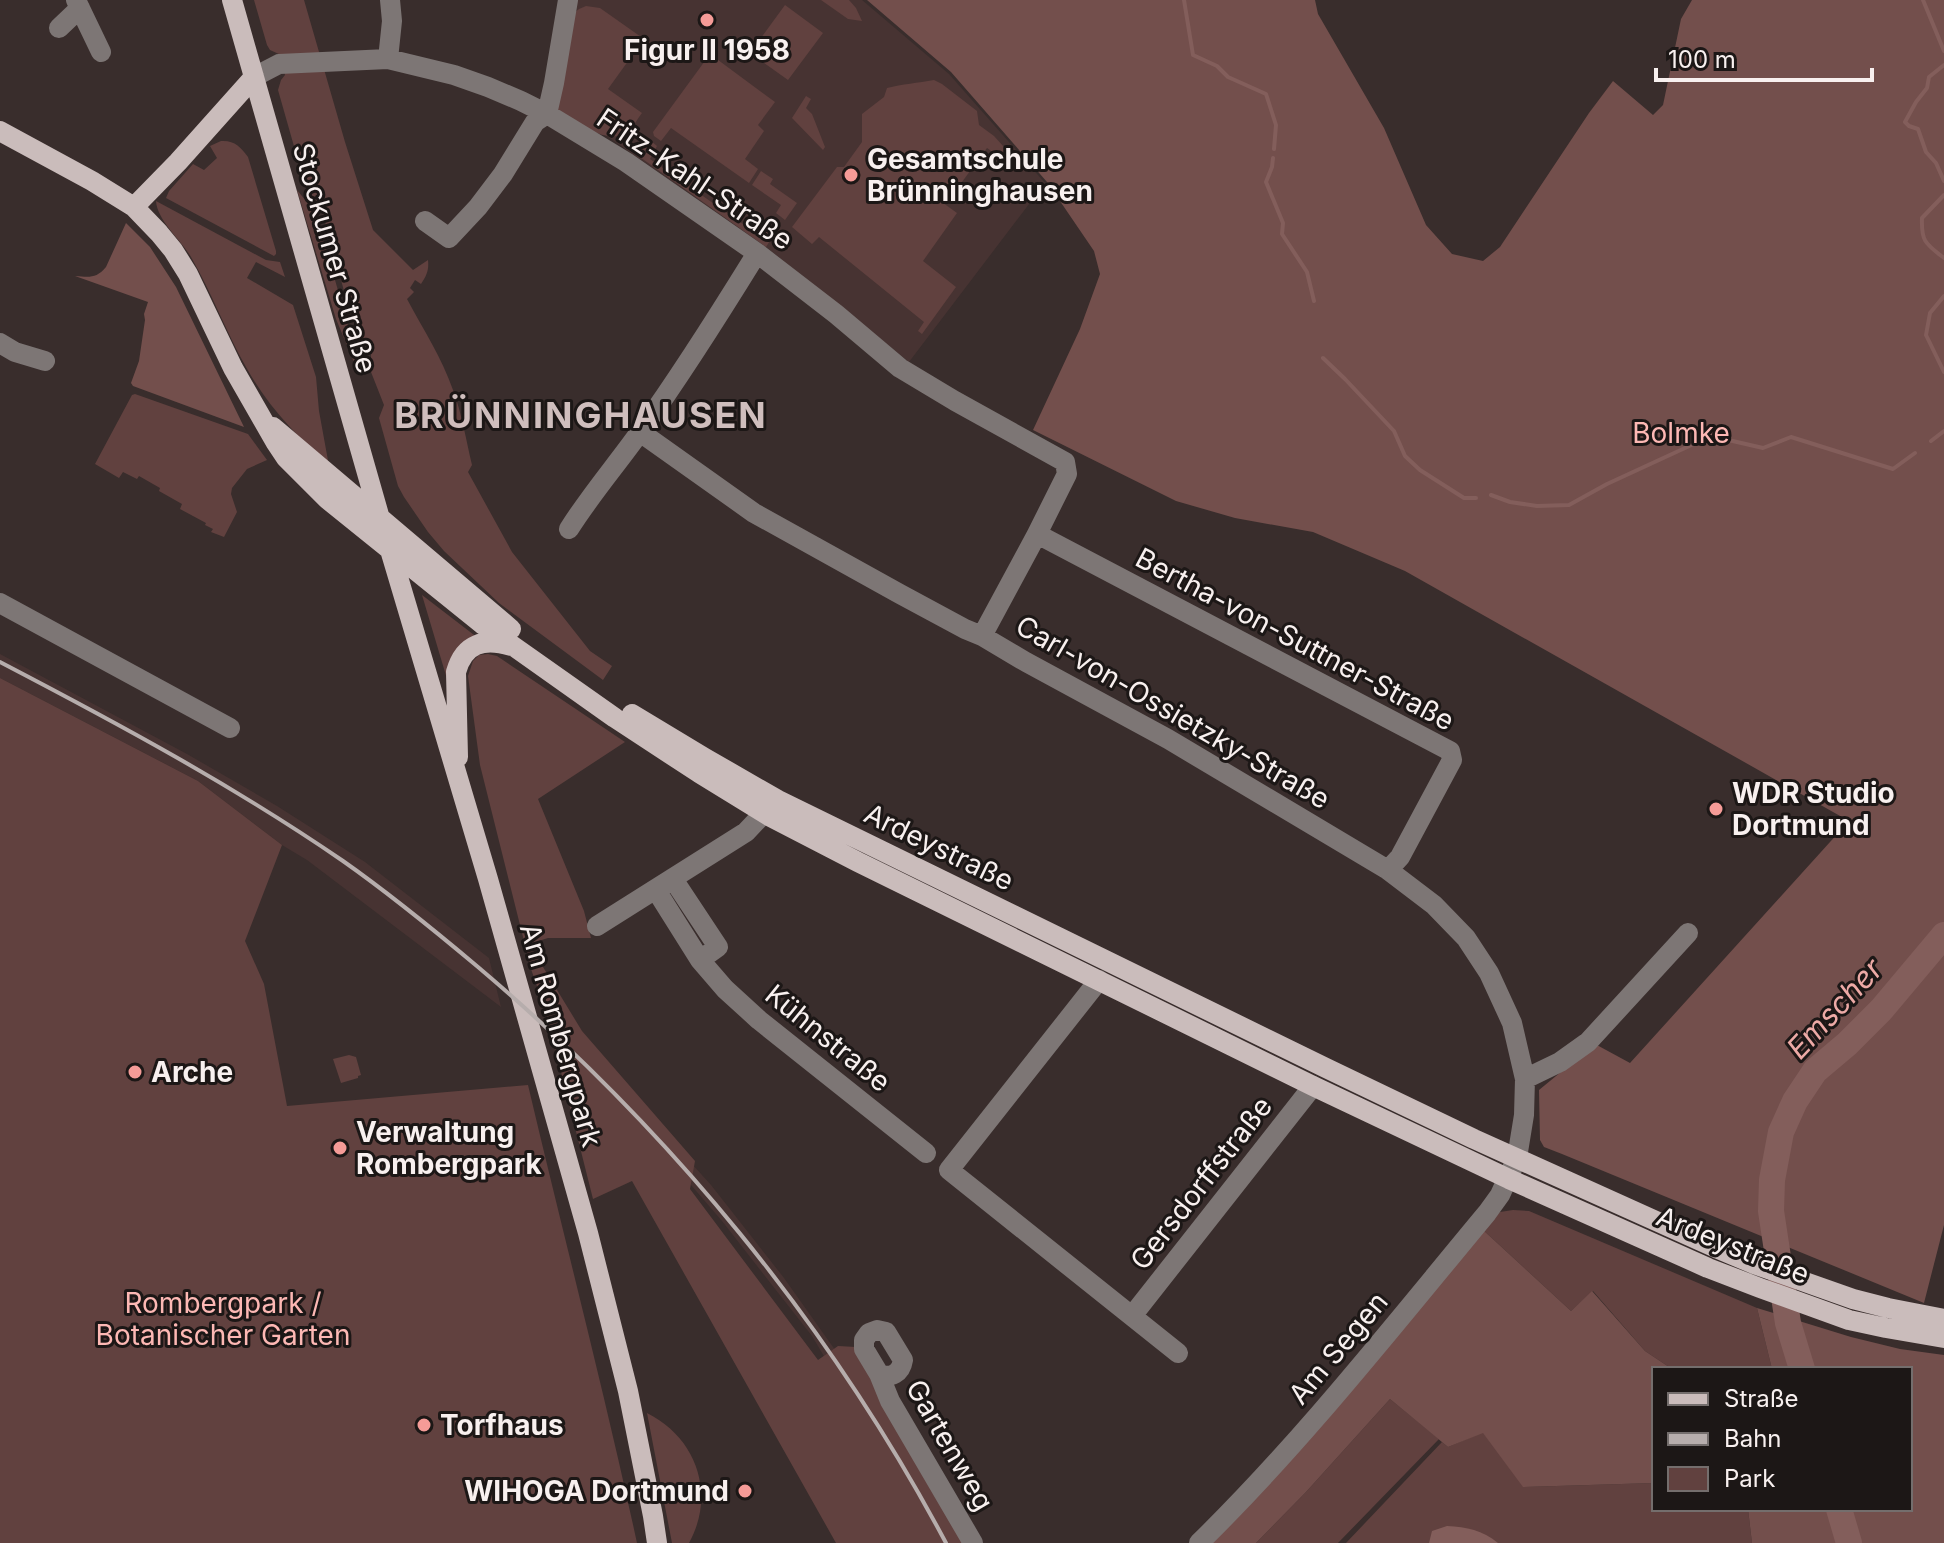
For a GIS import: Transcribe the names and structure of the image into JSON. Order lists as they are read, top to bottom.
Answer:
{
  "streets": {
    "main road": ["Stockumer Straße", "Ardeystraße", "Am Rombergpark"],
    "street": [
      "Fritz-Kahl-Straße",
      "Bertha-von-Suttner-Straße",
      "Carl-von-Ossietzky-Straße",
      "Kühnstraße",
      "Gersdorffstraße",
      "Am Segen",
      "Gartenweg"
    ]
  },
  "crossings": [
    ["Fritz-Kahl-Straße", "Stockumer Straße"],
    ["Fritz-Kahl-Straße", "Bertha-von-Suttner-Straße"],
    ["Stockumer Straße", "Ardeystraße"],
    ["Stockumer Straße", "Am Rombergpark"],
    ["Bertha-von-Suttner-Straße", "Carl-von-Ossietzky-Straße"],
    ["Carl-von-Ossietzky-Straße", "Ardeystraße"],
    ["Ardeystraße", "Am Rombergpark"],
    ["Ardeystraße", "Gersdorffstraße"],
    ["Ardeystraße", "Am Segen"]
  ],
  "districts": ["BRÜNNINGHAUSEN"],
  "water": ["Emscher"],
  "parks": ["Bolmke", "Rombergpark / Botanischer Garten"],
  "places": [
    "Figur II 1958",
    "Gesamtschule Brünninghausen",
    "WDR Studio Dortmund",
    "Arche",
    "Verwaltung Rombergpark",
    "Torfhaus",
    "WIHOGA Dortmund"
  ],
  "legend": ["Straße", "Bahn", "Park"],
  "scale_bar": "100 m"
}
